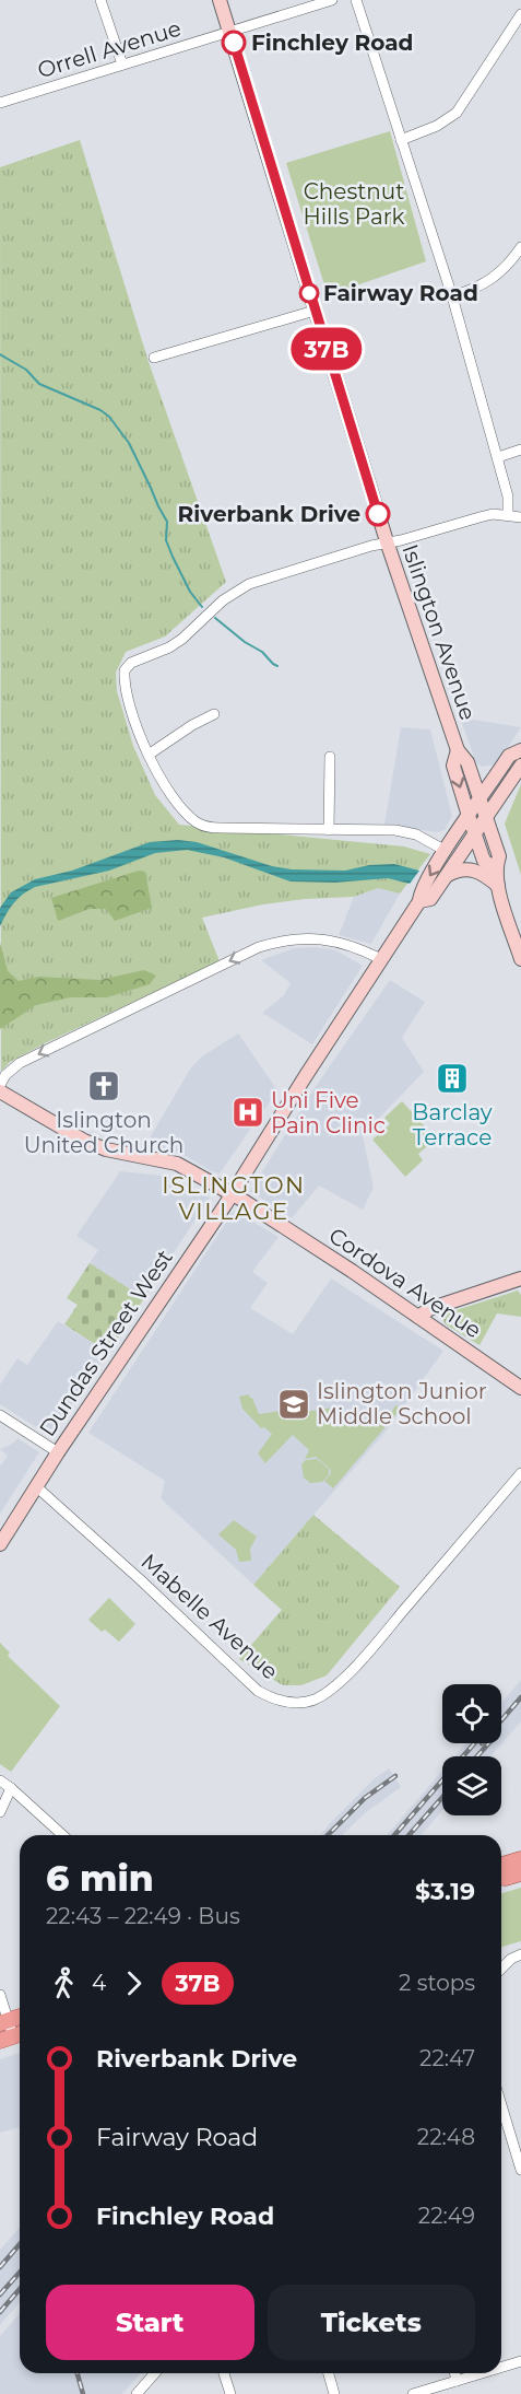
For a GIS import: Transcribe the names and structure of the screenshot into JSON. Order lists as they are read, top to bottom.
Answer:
{
  "streets": {
    "main road": ["Islington Avenue", "Cordova Avenue", "Dundas Street West"],
    "street": ["Orrell Avenue", "Mabelle Avenue"]
  },
  "crossings": [
    ["Orrell Avenue", "Islington Avenue"],
    ["Islington Avenue", "Dundas Street West"],
    ["Cordova Avenue", "Dundas Street West"],
    ["Dundas Street West", "Mabelle Avenue"]
  ],
  "districts": ["ISLINGTON VILLAGE"],
  "parks": ["Chestnut Hills Park"],
  "places": {
    "other": ["Finchley Road", "Fairway Road", "Riverbank Drive"],
    "building": ["Barclay Terrace"],
    "church": ["Islington United Church"],
    "hospital": ["Uni Five Pain Clinic"],
    "school or university": ["Islington Junior Middle School"]
  },
  "lines": ["bus line 37B"],
  "page": {
    "on_map": "37B",
    "heading": ["6 min", "22:43 – 22:49 · Bus", "$3.19"],
    "legs": ["4", "37B", "2 stops"],
    "list": [
      {
        "name": "Riverbank Drive",
        "value": "22:47"
      },
      {
        "name": "Fairway Road",
        "value": "22:48"
      },
      {
        "name": "Finchley Road",
        "value": "22:49"
      }
    ],
    "buttons": ["Start", "Tickets"]
  }
}
